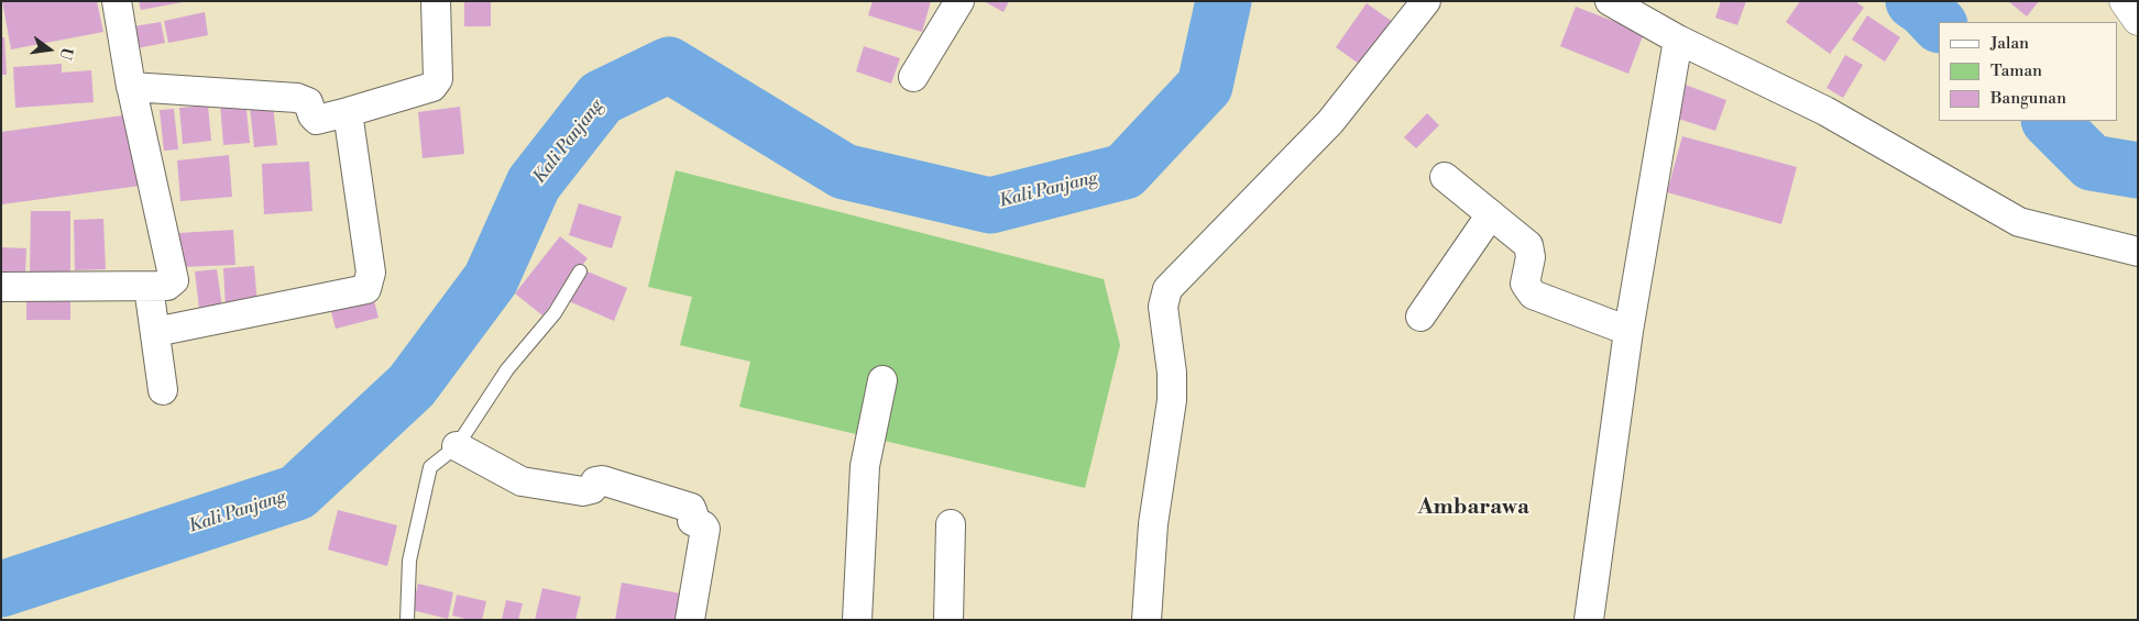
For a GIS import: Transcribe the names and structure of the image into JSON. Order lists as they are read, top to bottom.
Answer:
{
  "districts": ["Ambarawa"],
  "water": ["Kali Panjang"],
  "legend": ["Jalan", "Taman", "Bangunan"],
  "north": "right"
}
